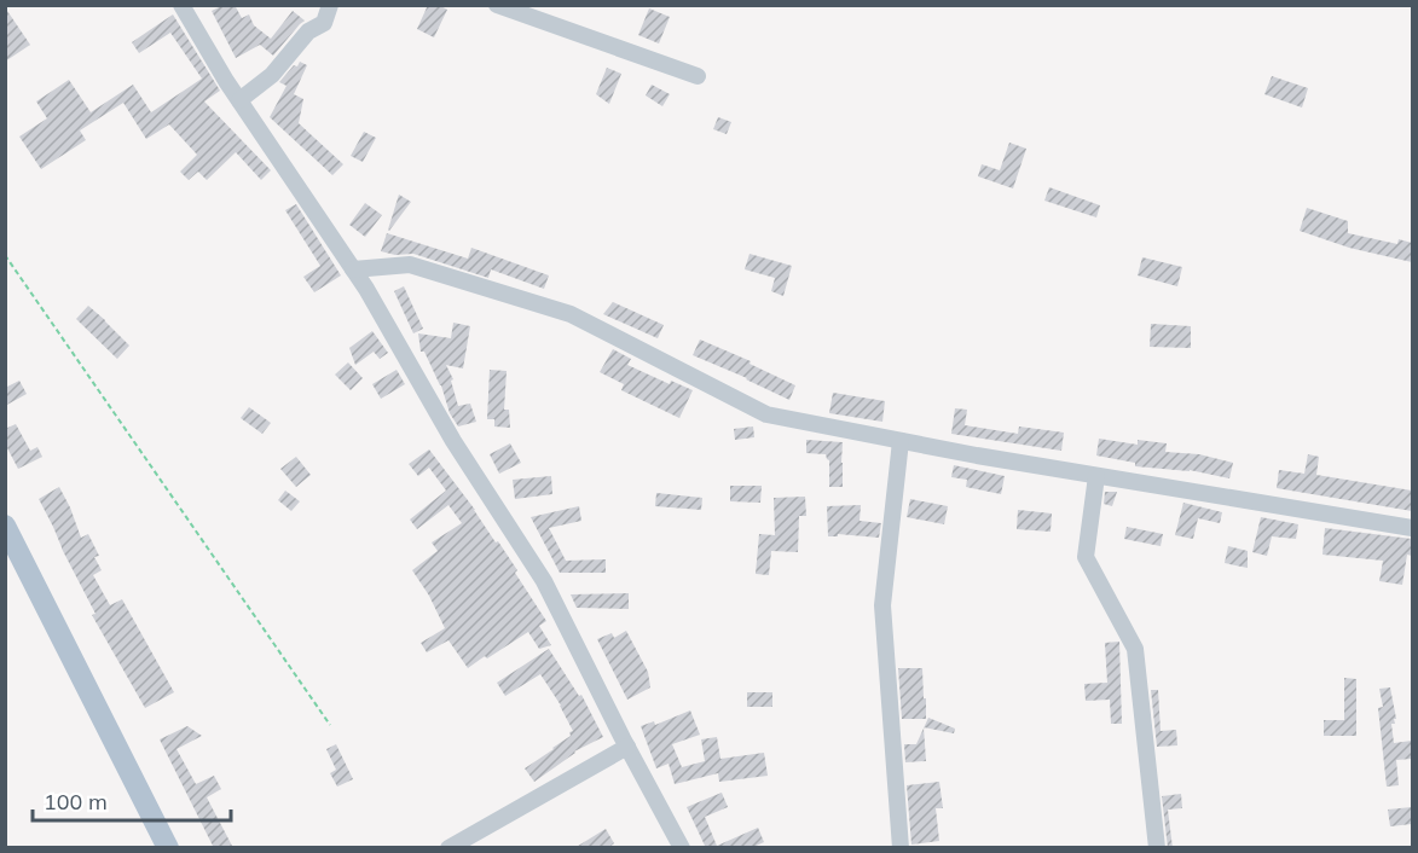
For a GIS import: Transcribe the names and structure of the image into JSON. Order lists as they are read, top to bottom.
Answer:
{
  "scale_bar": "100 m"
}
